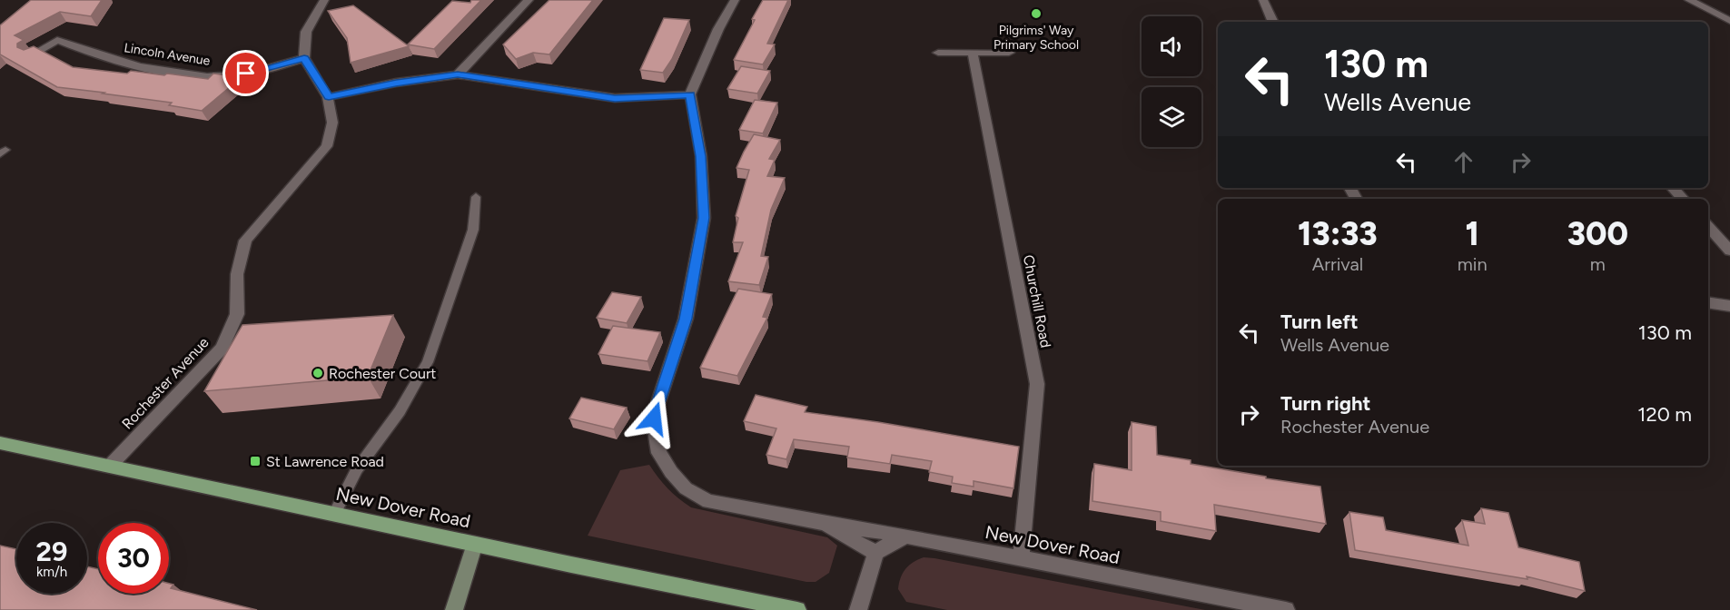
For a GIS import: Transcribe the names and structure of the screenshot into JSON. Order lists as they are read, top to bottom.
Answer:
{
  "streets": {
    "main road": ["New Dover Road"],
    "street": ["Lincoln Avenue", "Churchill Road", "Rochester Avenue"]
  },
  "crossings": [
    ["Lincoln Avenue", "Rochester Avenue"],
    ["Churchill Road", "New Dover Road"],
    ["Rochester Avenue", "New Dover Road"]
  ],
  "places": {
    "other": ["Pilgrims' Way Primary School", "Rochester Court"],
    "transit": ["St Lawrence Road"]
  },
  "page": {
    "turn": ["130 m", "Wells Avenue"],
    "eta": [
      "13:33",
      "Arrival",
      "1",
      "min",
      "300",
      "m"
    ],
    "list": [
      {
        "name": "Turn left",
        "note": "Wells Avenue",
        "value": "130 m"
      },
      {
        "name": "Turn right",
        "note": "Rochester Avenue",
        "value": "120 m"
      }
    ],
    "speed": "29 km/h",
    "limit": "30"
  }
}
